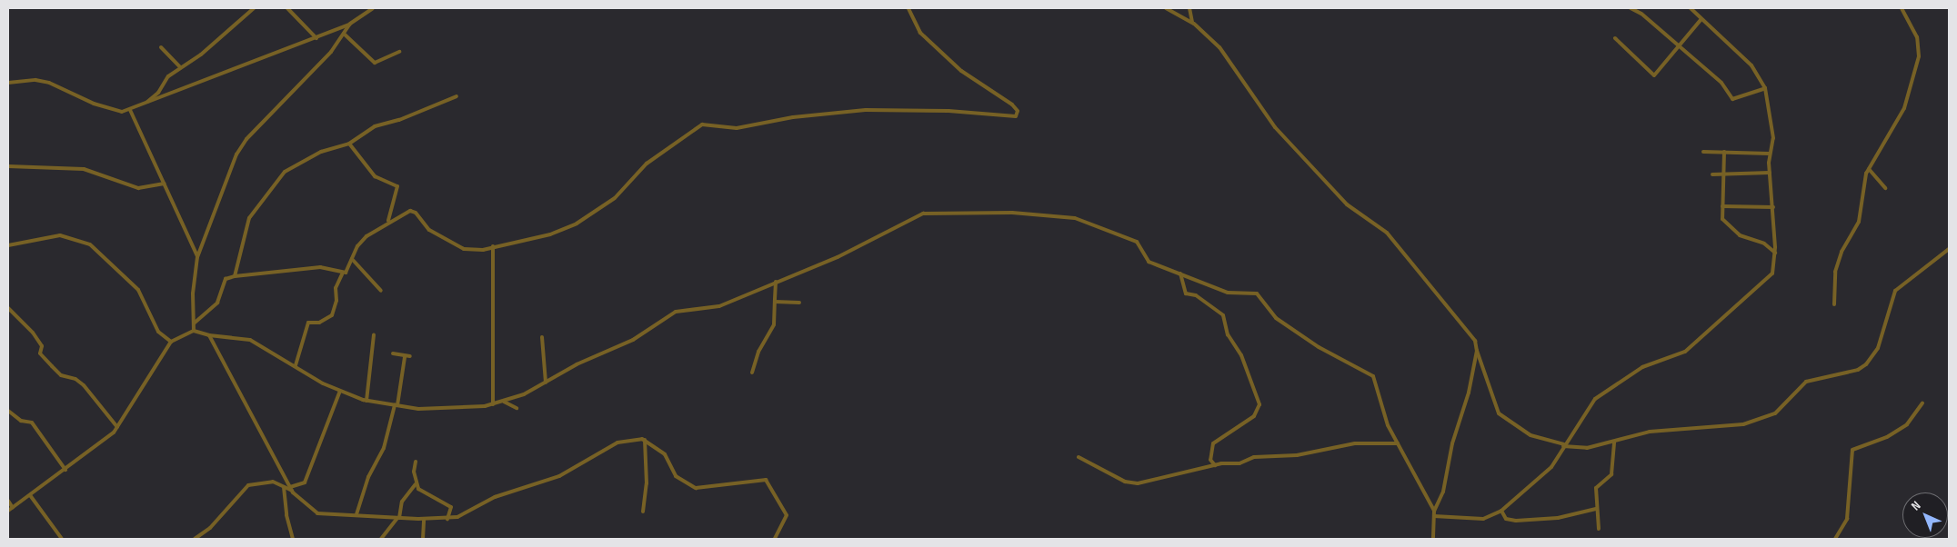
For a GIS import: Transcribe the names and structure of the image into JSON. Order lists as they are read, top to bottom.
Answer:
{
  "north": "top left"
}
